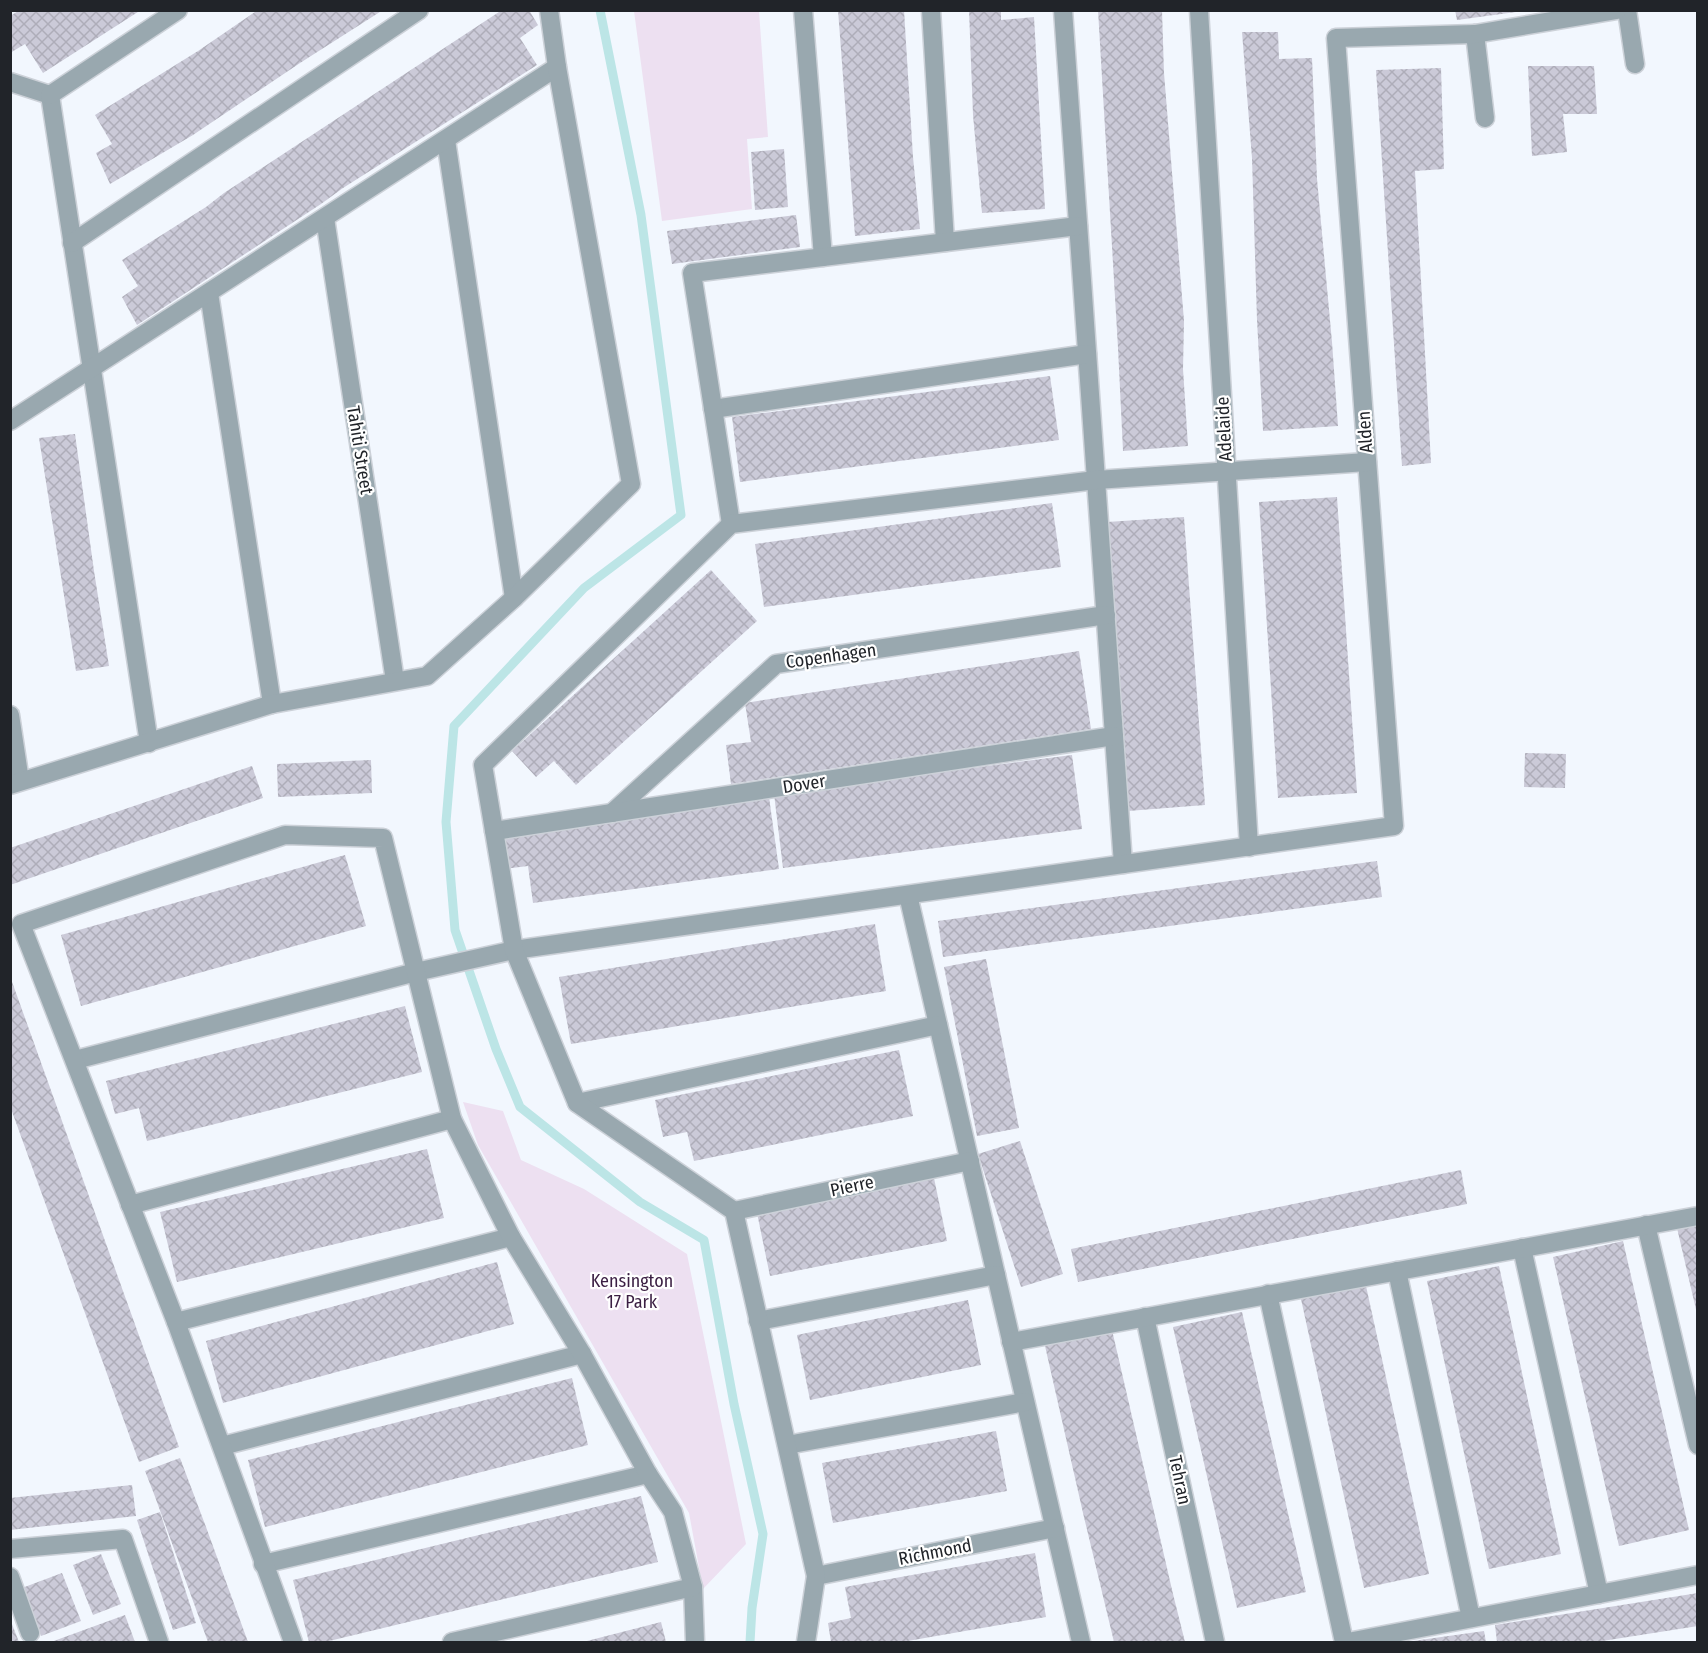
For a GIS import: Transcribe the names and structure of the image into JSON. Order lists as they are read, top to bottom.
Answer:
{
  "streets": {
    "street": [
      "Adelaide",
      "Alden",
      "Tahiti Street",
      "Copenhagen",
      "Dover",
      "Pierre",
      "Tehran",
      "Richmond"
    ]
  },
  "crossings": [
    ["Adelaide", "Alden"],
    ["Copenhagen", "Dover"]
  ],
  "parks": ["Kensington 17 Park"]
}
